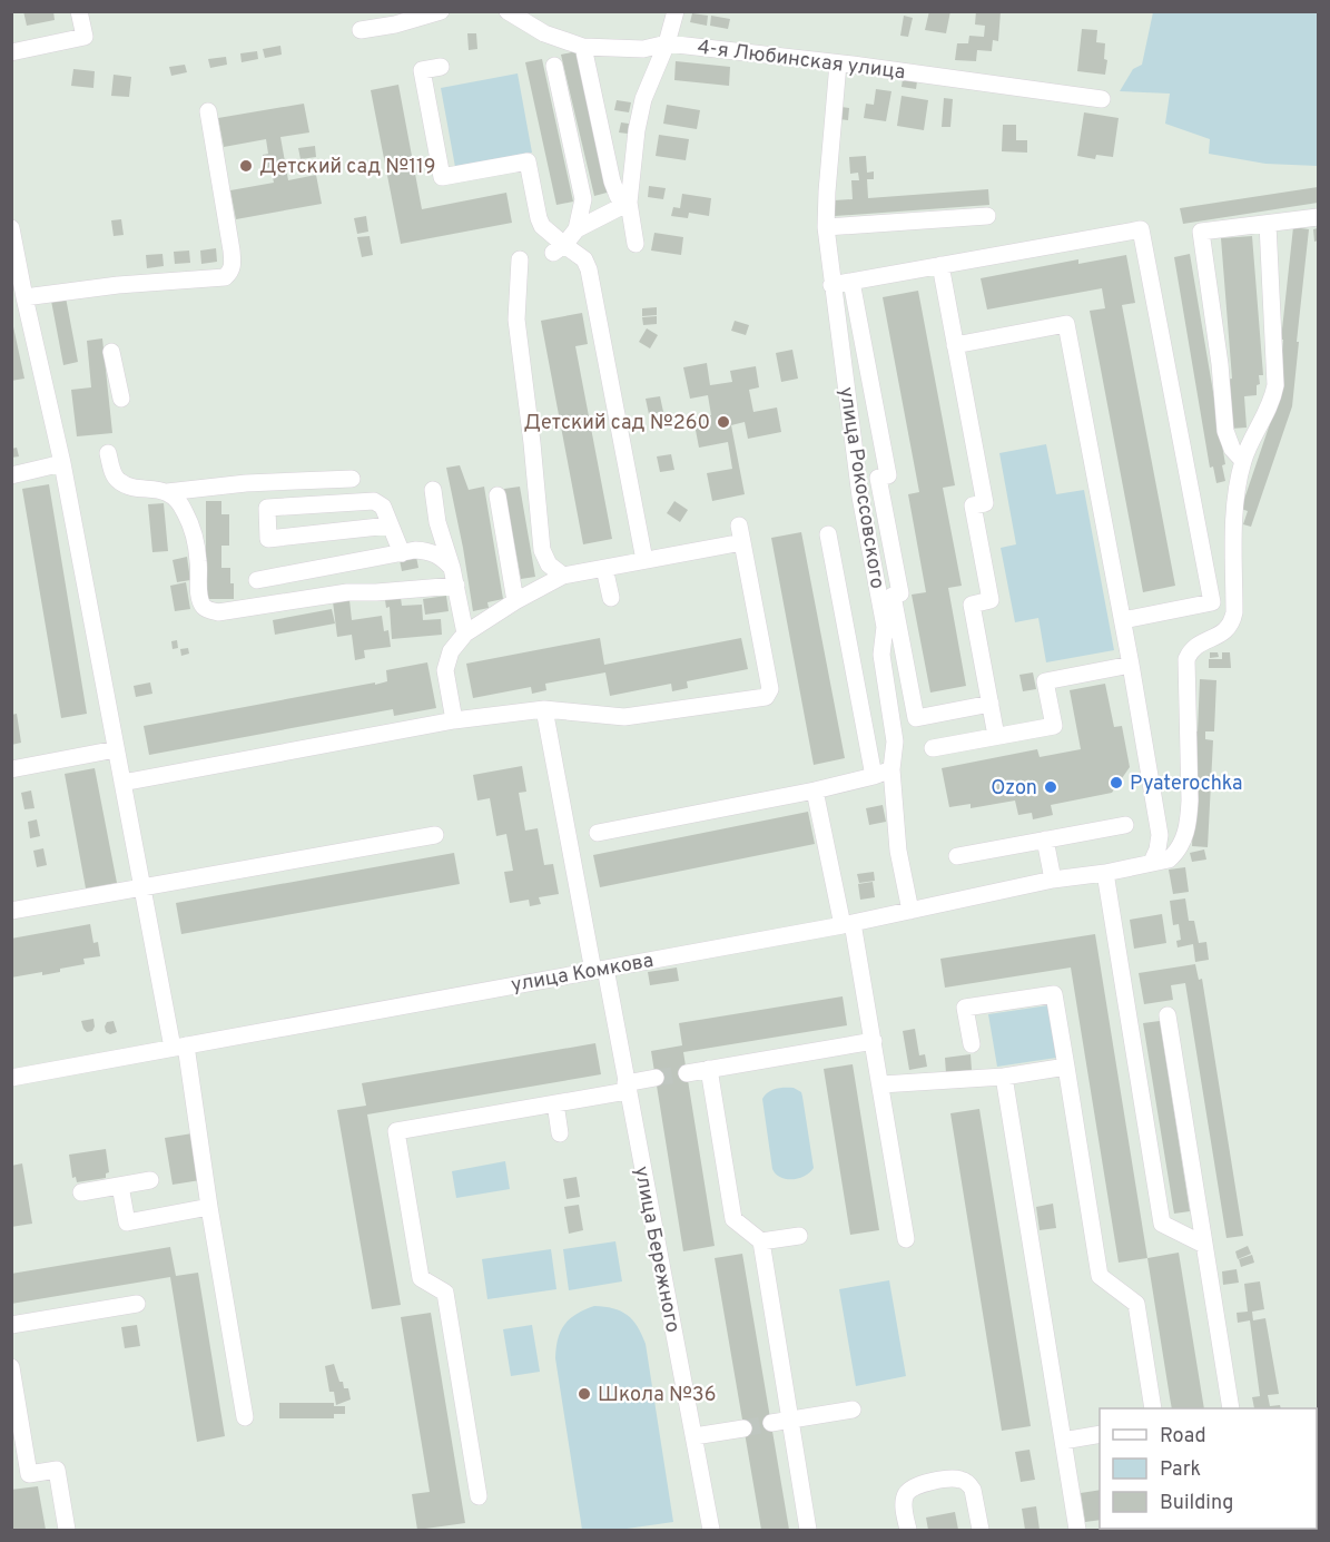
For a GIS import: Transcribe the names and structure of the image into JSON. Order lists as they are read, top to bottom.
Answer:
{
  "streets": {
    "street": [
      "4-я Любинская улица",
      "улица Рокоссовского",
      "улица Комкова",
      "улица Бережного"
    ]
  },
  "crossings": [
    ["4-я Любинская улица", "улица Рокоссовского"],
    ["улица Рокоссовского", "улица Комкова"],
    ["улица Комкова", "улица Бережного"]
  ],
  "places": [
    "Детский сад №119",
    "Детский сад №260",
    "Pyaterochka",
    "Ozon",
    "Школа №36"
  ],
  "legend": ["Road", "Park", "Building"]
}
